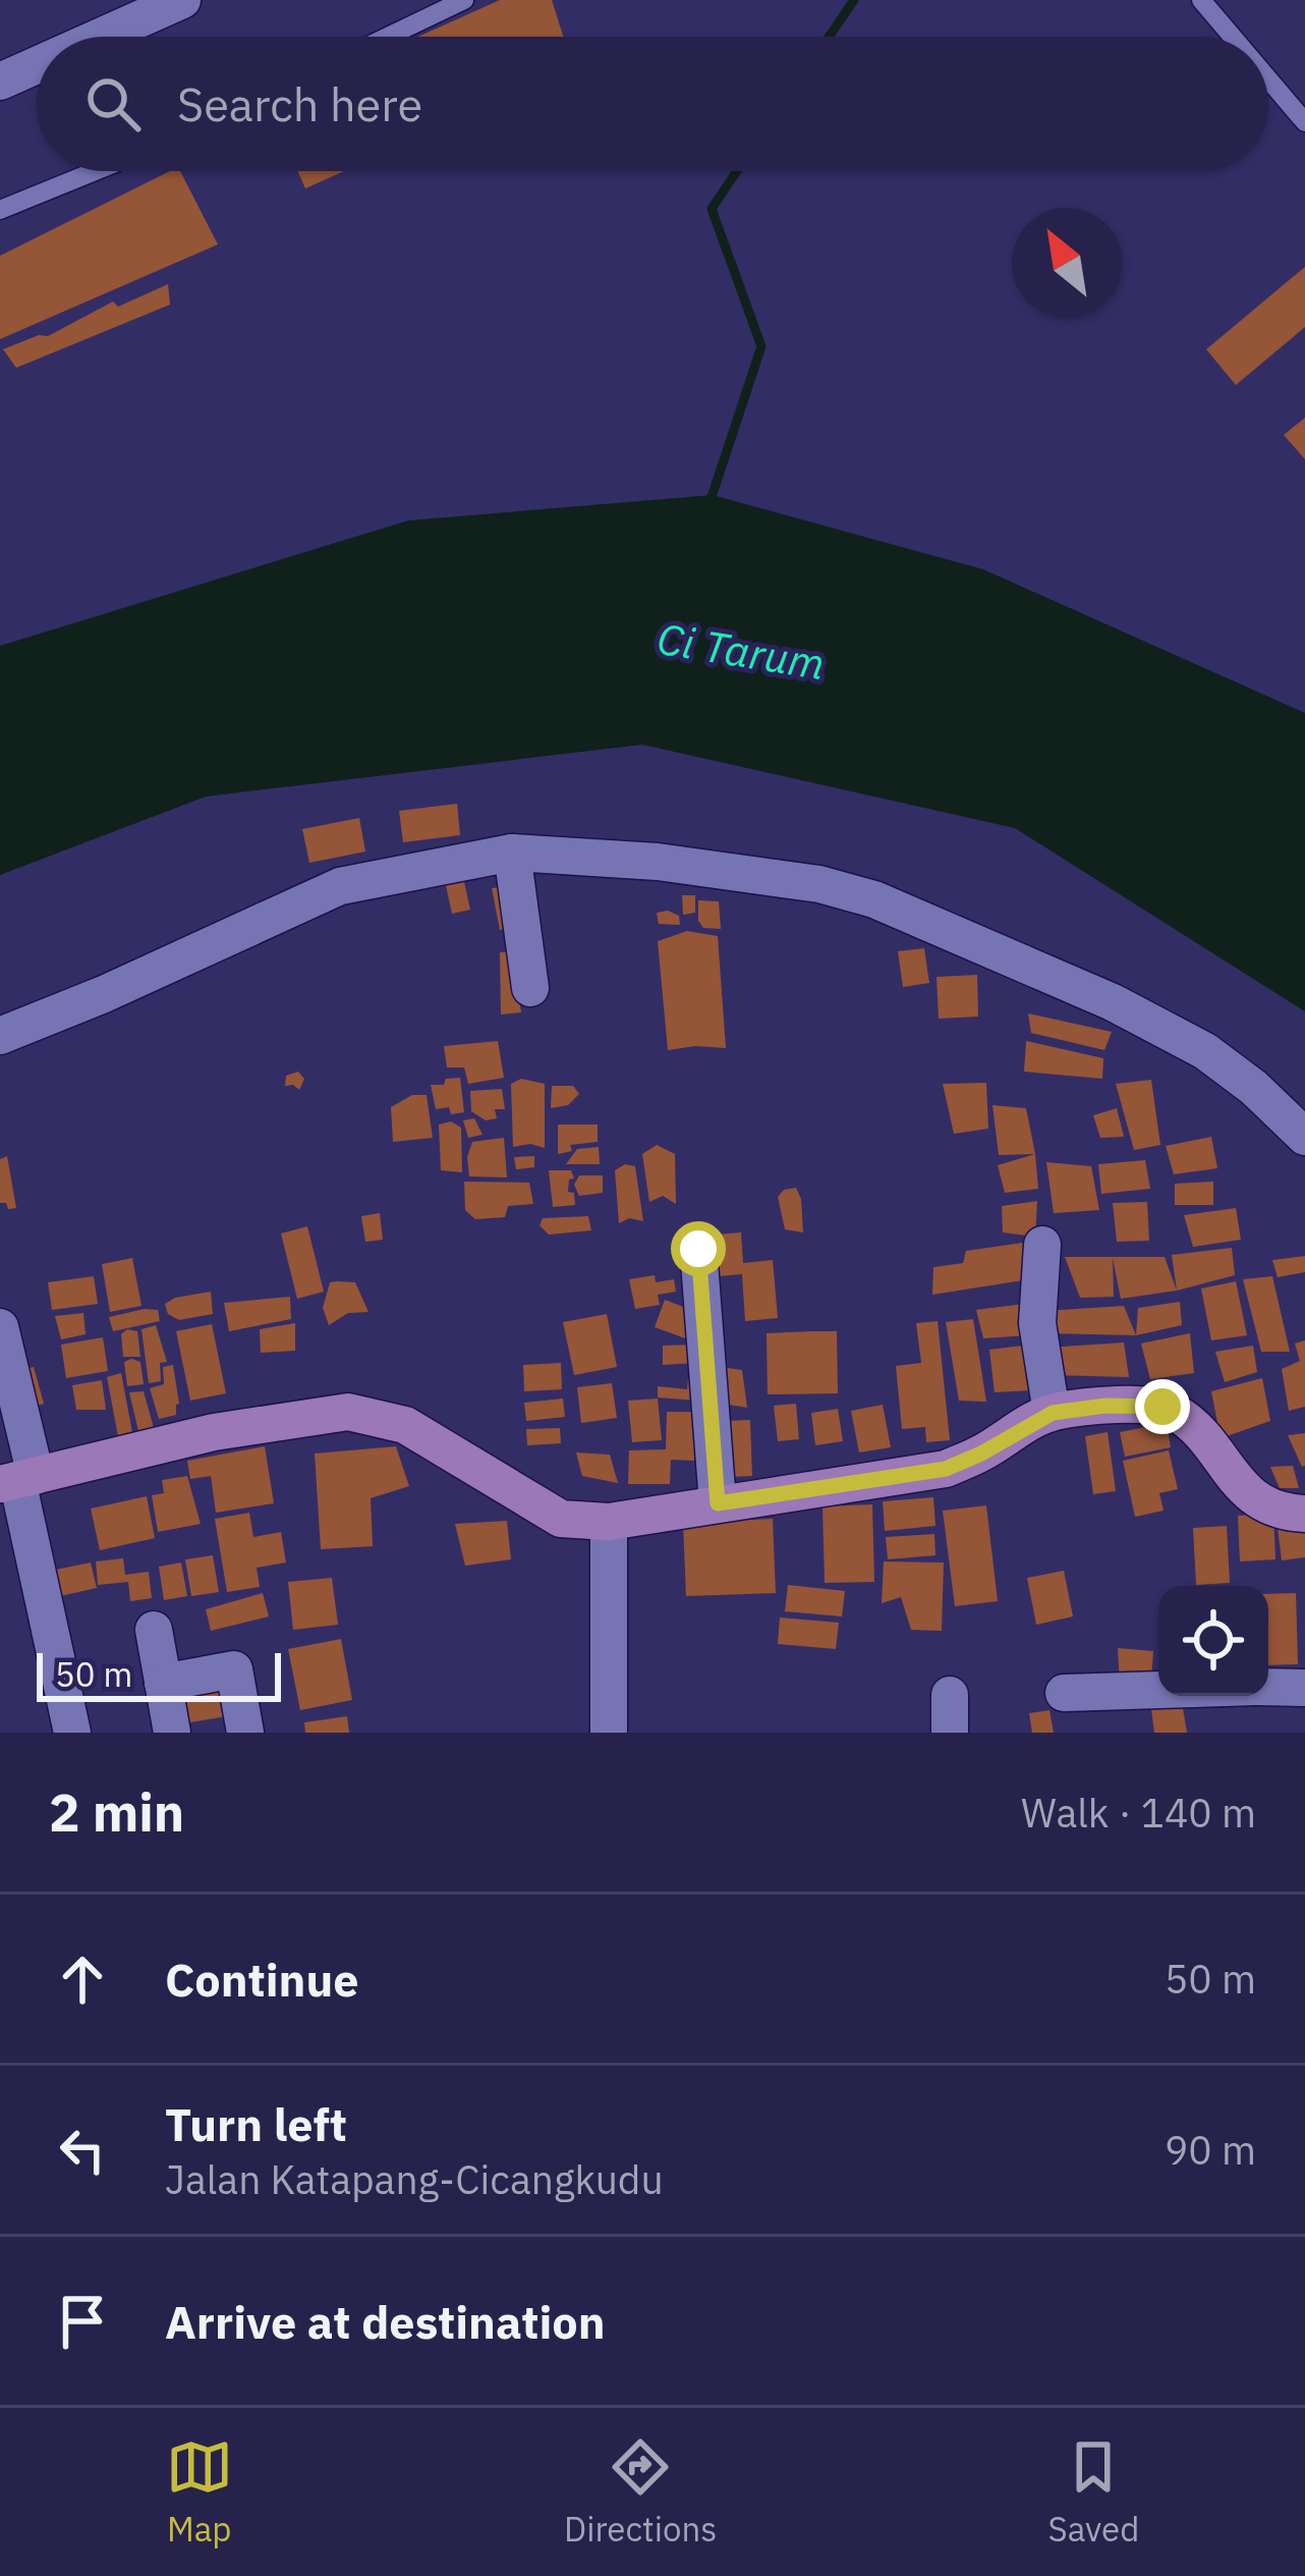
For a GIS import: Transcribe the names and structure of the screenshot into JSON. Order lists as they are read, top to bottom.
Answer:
{
  "water": ["Ci Tarum"],
  "scale_bar": "50 m",
  "north": "top left",
  "page": {
    "search": "Search here",
    "scale": "50 m",
    "heading": ["2 min", "Walk · 140 m"],
    "list": [
      ["Continue", "50 m"],
      ["Turn left", "Jalan Katapang-Cicangkudu", "90 m"],
      "Arrive at destination"
    ],
    "nav": ["Map", "Directions", "Saved"]
  }
}
